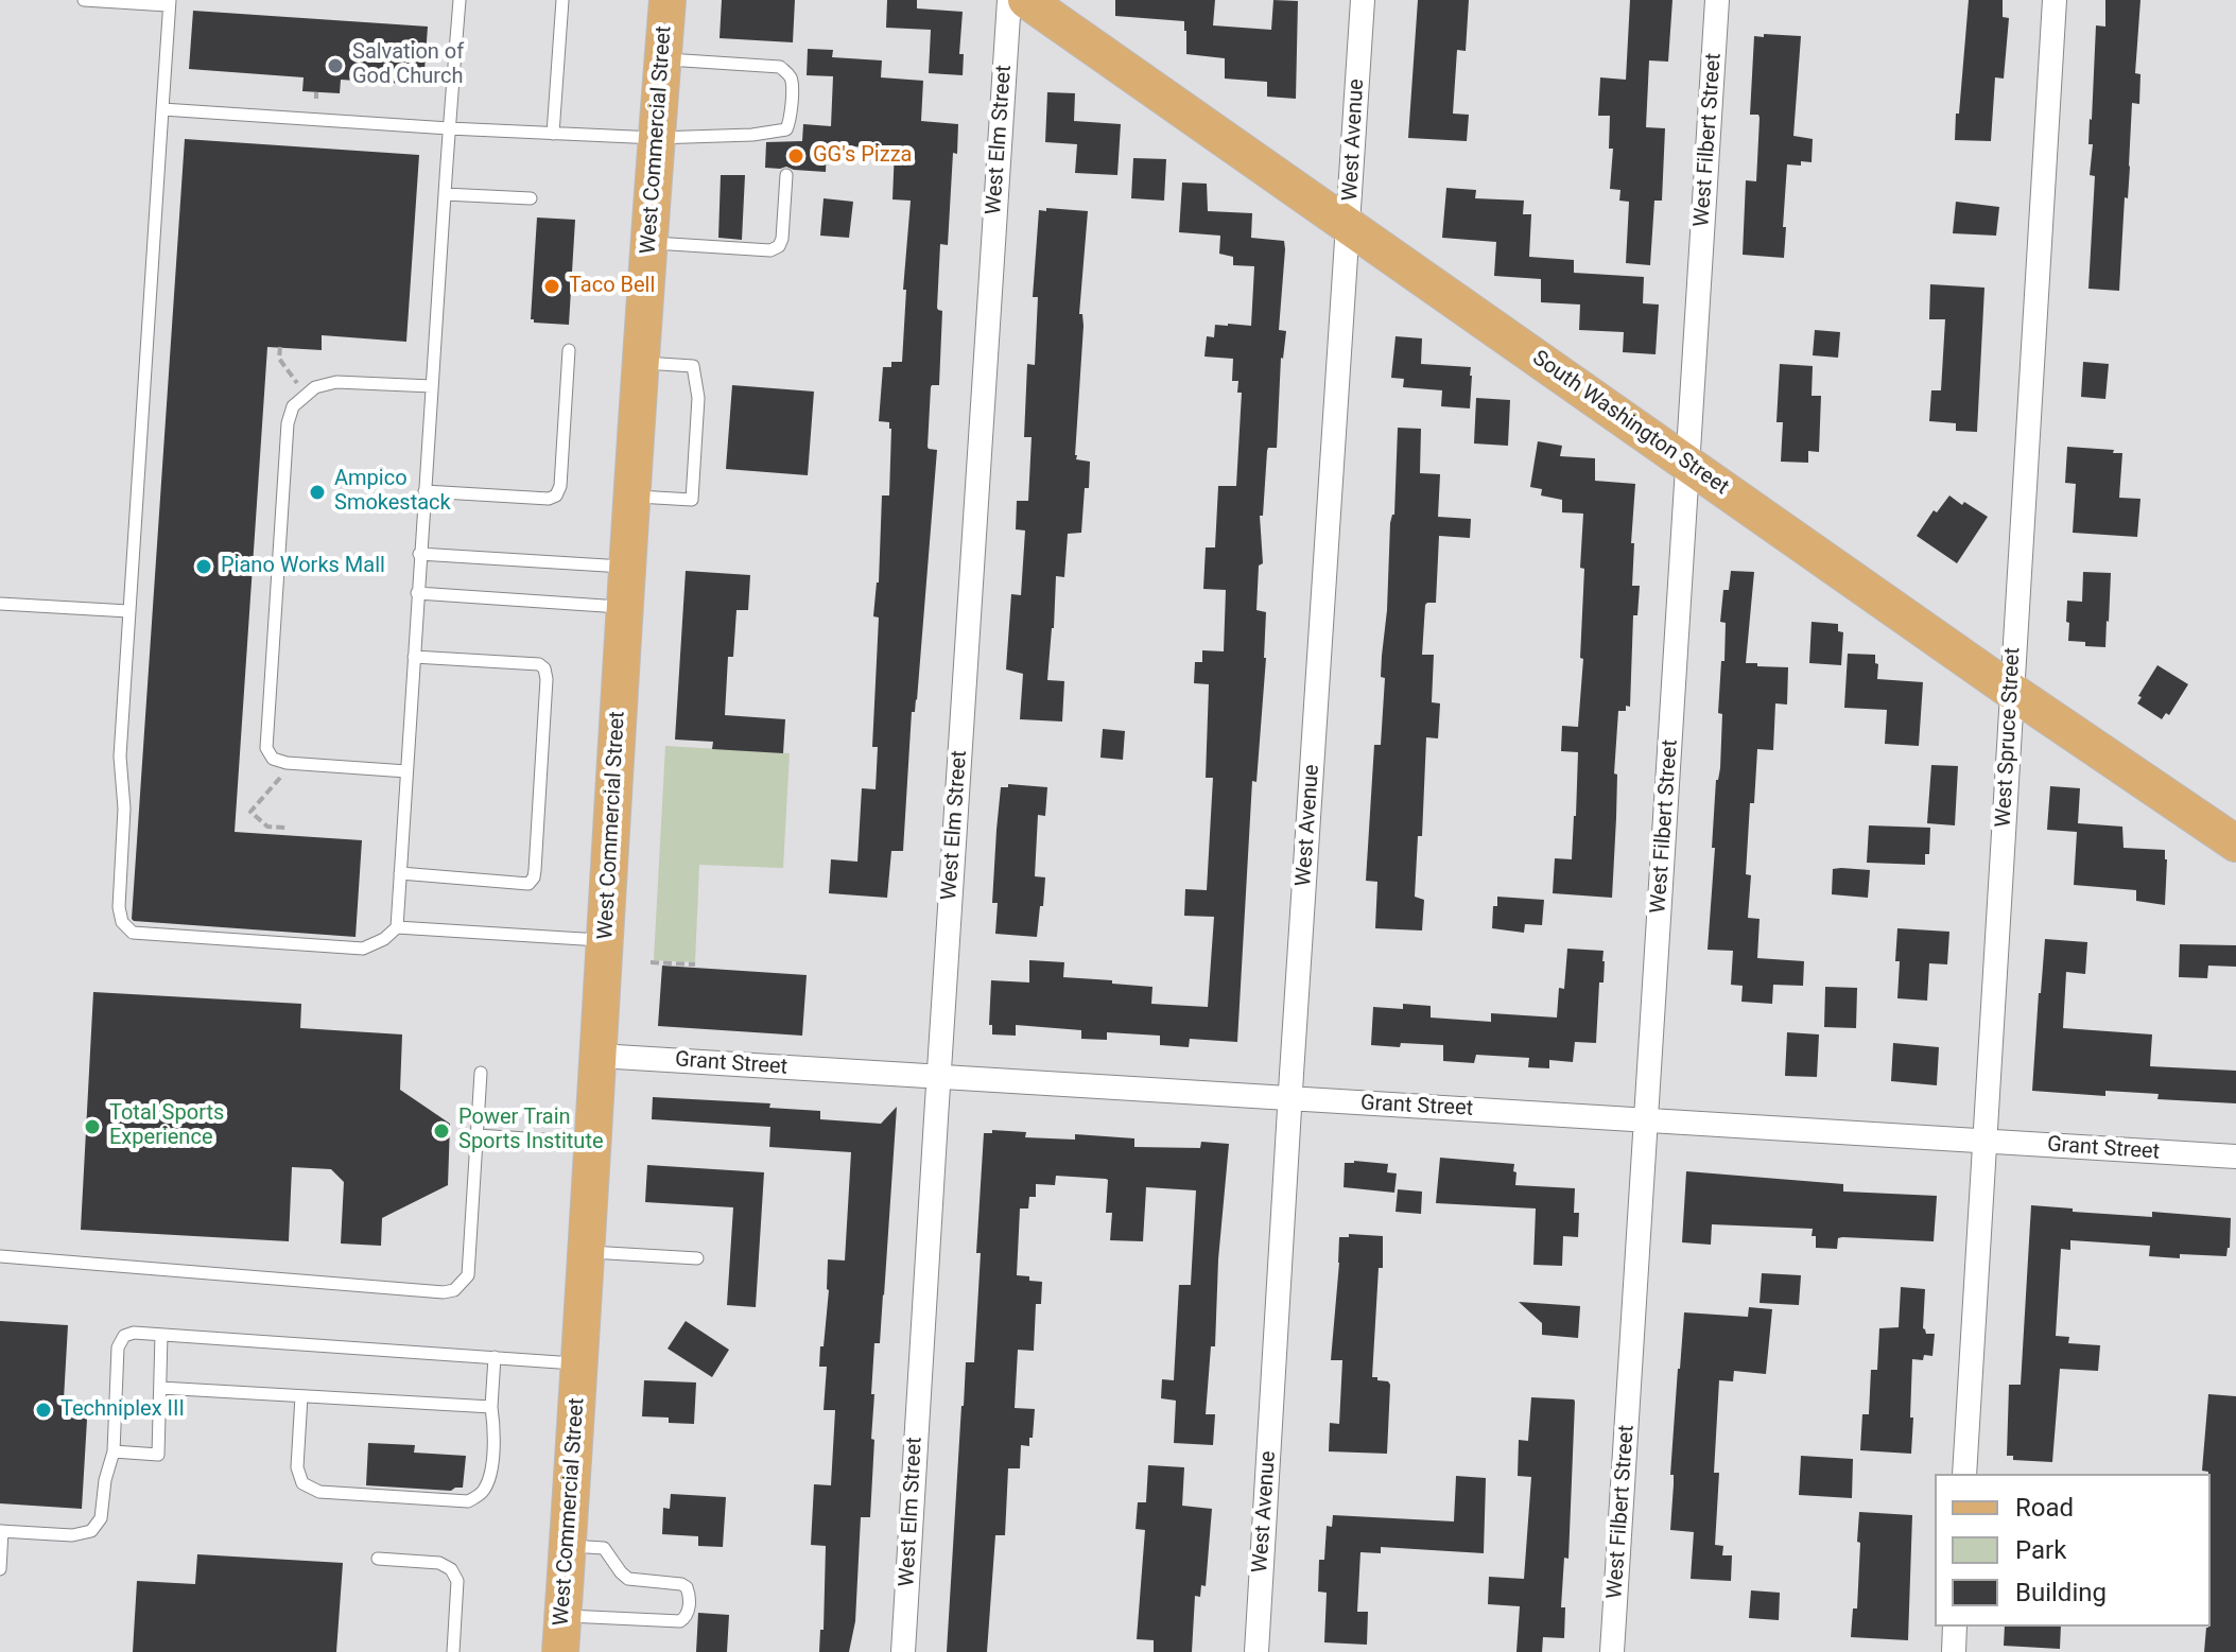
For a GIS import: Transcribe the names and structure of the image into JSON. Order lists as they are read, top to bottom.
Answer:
{
  "streets": {
    "main road": ["West Commercial Street", "South Washington Street"],
    "street": [
      "West Elm Street",
      "West Avenue",
      "West Filbert Street",
      "West Spruce Street",
      "Grant Street"
    ]
  },
  "crossings": [
    ["West Commercial Street", "Grant Street"],
    ["West Elm Street", "Grant Street"],
    ["West Avenue", "South Washington Street"],
    ["West Avenue", "Grant Street"],
    ["West Filbert Street", "South Washington Street"],
    ["West Filbert Street", "Grant Street"],
    ["South Washington Street", "West Spruce Street"],
    ["West Spruce Street", "Grant Street"]
  ],
  "places": [
    "Salvation of God Church",
    "GG's Pizza",
    "Taco Bell",
    "Ampico Smokestack",
    "Piano Works Mall",
    "Total Sports Experience",
    "Power Train Sports Institute",
    "Techniplex III"
  ],
  "legend": ["Road", "Park", "Building"]
}
